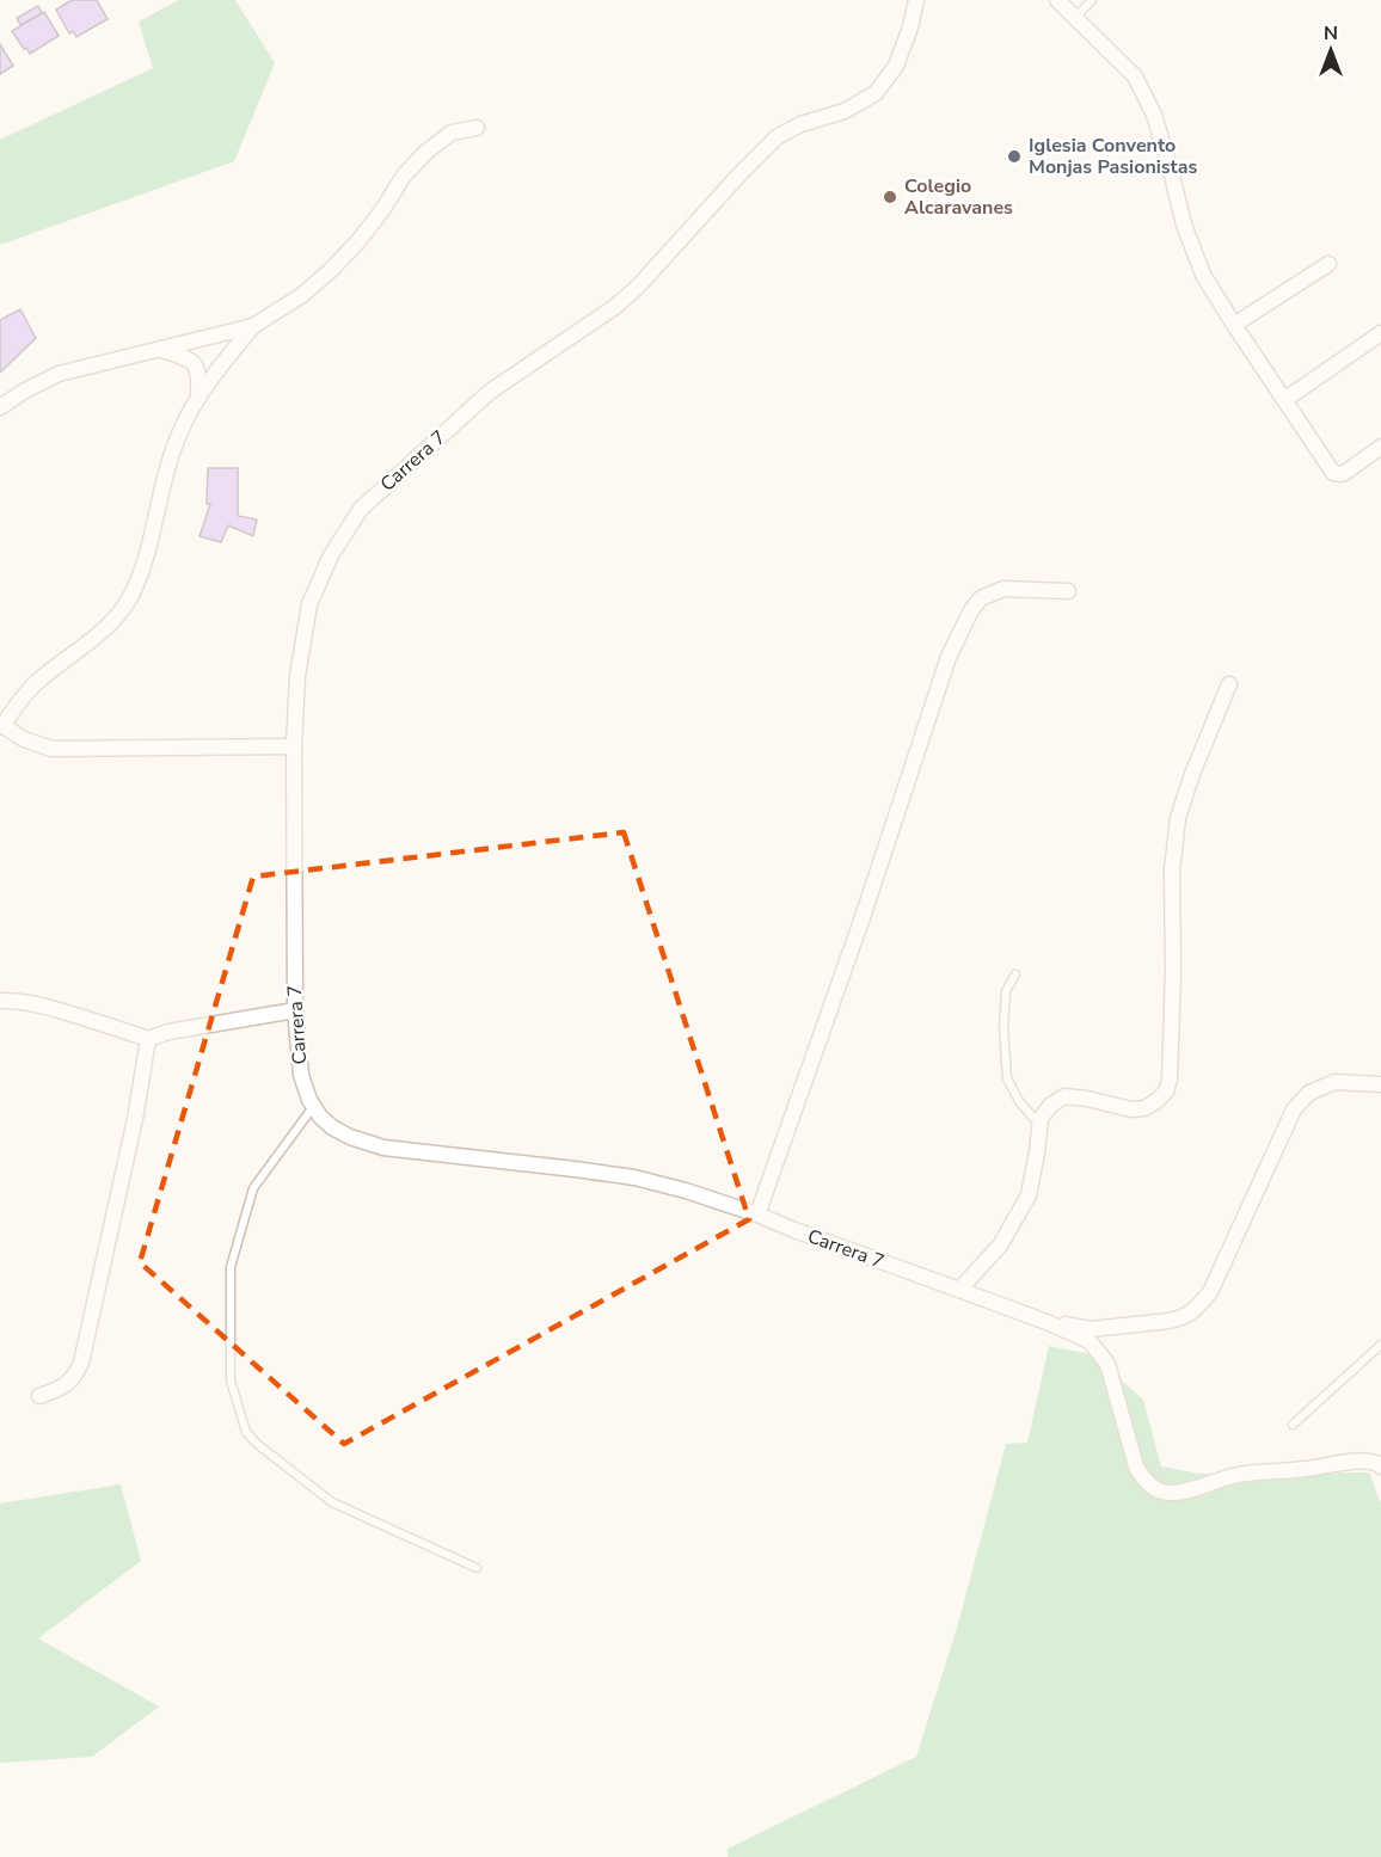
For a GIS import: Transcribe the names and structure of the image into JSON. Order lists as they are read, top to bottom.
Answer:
{
  "streets": {
    "street": ["Carrera 7"]
  },
  "places": ["Iglesia Convento Monjas Pasionistas", "Colegio Alcaravanes"],
  "north": "top"
}
